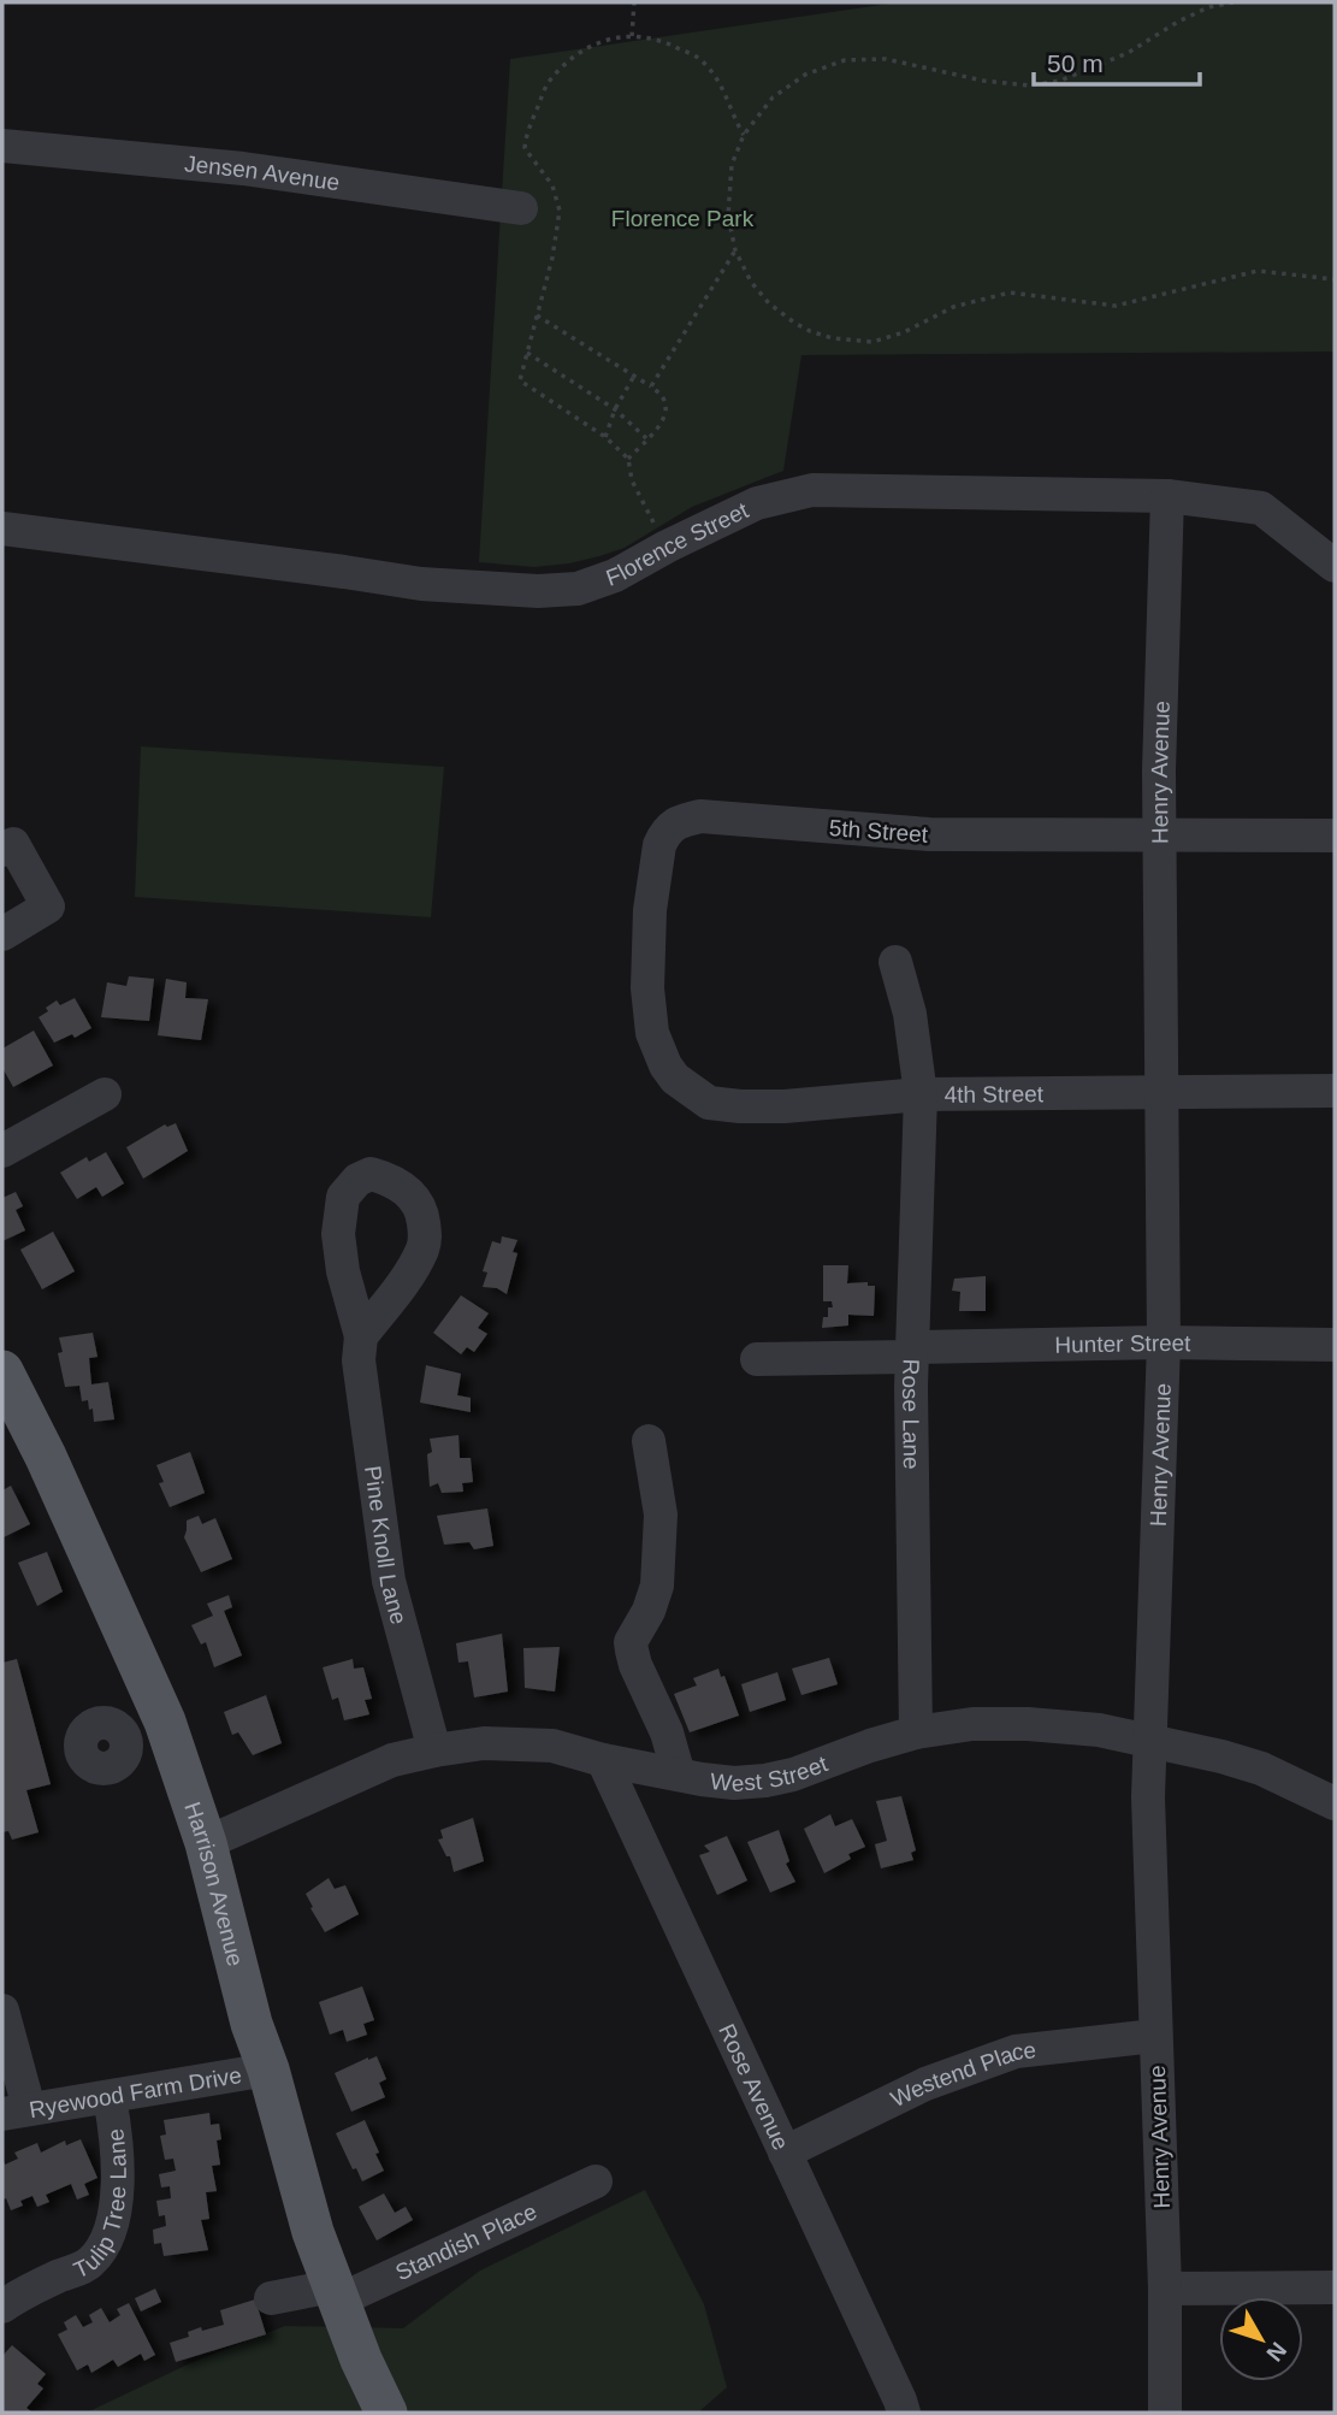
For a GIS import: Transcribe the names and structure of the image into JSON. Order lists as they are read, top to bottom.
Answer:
{
  "streets": {
    "main road": ["Harrison Avenue"],
    "street": [
      "Jensen Avenue",
      "Florence Street",
      "Henry Avenue",
      "5th Street",
      "4th Street",
      "Hunter Street",
      "Rose Lane",
      "Pine Knoll Lane",
      "West Street",
      "Westend Place",
      "Rose Avenue",
      "Ryewood Farm Drive",
      "Tulip Tree Lane",
      "Standish Place"
    ]
  },
  "crossings": [
    ["Florence Street", "Henry Avenue"],
    ["Henry Avenue", "5th Street"],
    ["Henry Avenue", "4th Street"],
    ["Henry Avenue", "Hunter Street"],
    ["Henry Avenue", "West Street"],
    ["Henry Avenue", "Westend Place"],
    ["5th Street", "4th Street"],
    ["4th Street", "Rose Lane"],
    ["Hunter Street", "Rose Lane"],
    ["Rose Lane", "West Street"],
    ["Pine Knoll Lane", "West Street"],
    ["West Street", "Harrison Avenue"],
    ["West Street", "Rose Avenue"],
    ["Harrison Avenue", "Ryewood Farm Drive"],
    ["Harrison Avenue", "Standish Place"],
    ["Westend Place", "Rose Avenue"],
    ["Ryewood Farm Drive", "Tulip Tree Lane"]
  ],
  "parks": ["Florence Park"],
  "scale_bar": "50 m",
  "north": "bottom right"
}
